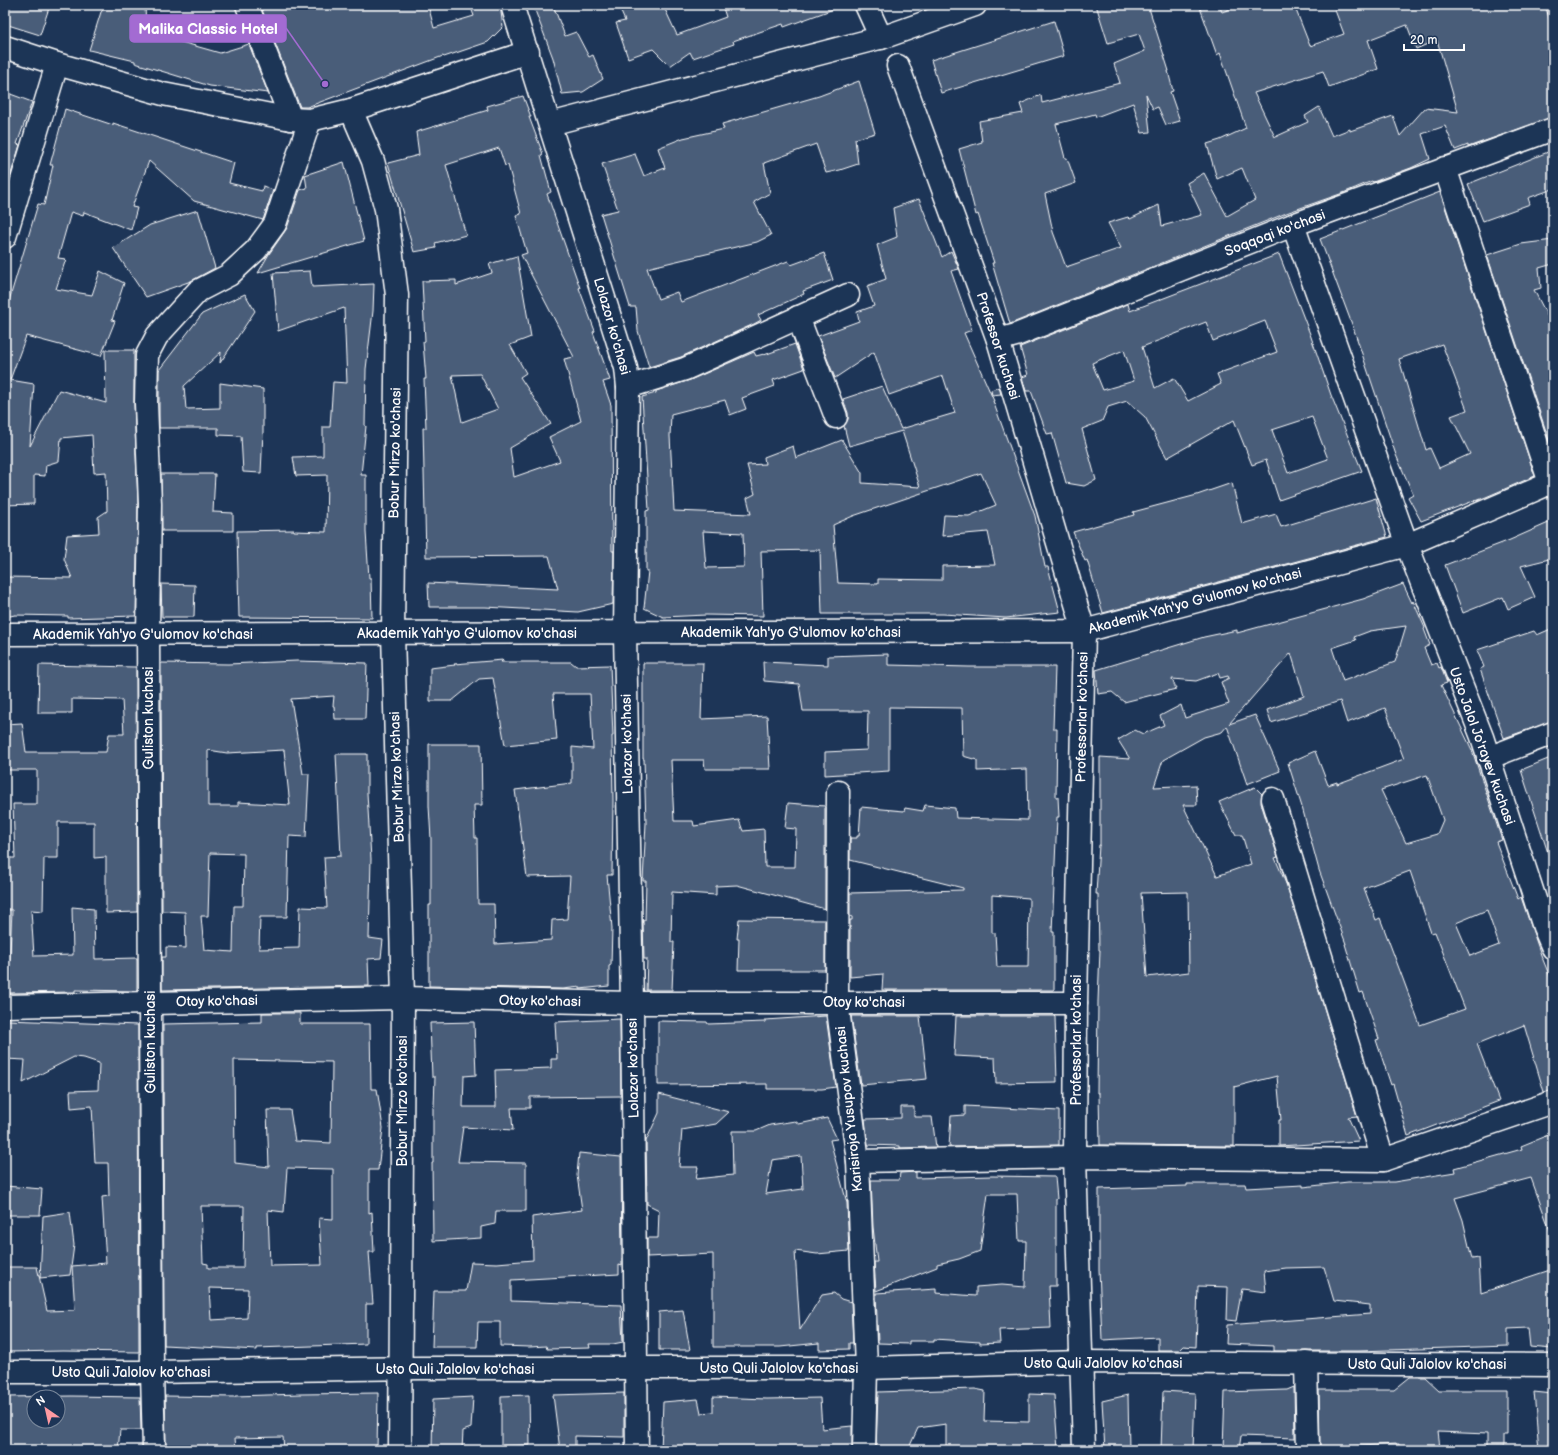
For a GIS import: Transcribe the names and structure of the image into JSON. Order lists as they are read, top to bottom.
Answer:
{
  "streets": {
    "street": [
      "Soqqoqi ko'chasi",
      "Lolazor ko'chasi",
      "Professor kuchasi",
      "Bobur Mirzo ko'chasi",
      "Akademik Yah'yo G'ulomov ko'chasi",
      "Professorlar ko'chasi",
      "Guliston kuchasi",
      "Usto Jalol Jo'rayev kuchasi",
      "Otoy ko'chasi",
      "Karisiroja Yusupov kuchasi",
      "Usto Quli Jalolov ko'chasi"
    ]
  },
  "crossings": [
    ["Soqqoqi ko'chasi", "Professor kuchasi"],
    ["Soqqoqi ko'chasi", "Usto Jalol Jo'rayev kuchasi"],
    ["Lolazor ko'chasi", "Akademik Yah'yo G'ulomov ko'chasi"],
    ["Lolazor ko'chasi", "Otoy ko'chasi"],
    ["Lolazor ko'chasi", "Usto Quli Jalolov ko'chasi"],
    ["Professor kuchasi", "Akademik Yah'yo G'ulomov ko'chasi"],
    ["Professor kuchasi", "Professorlar ko'chasi"],
    ["Bobur Mirzo ko'chasi", "Akademik Yah'yo G'ulomov ko'chasi"],
    ["Bobur Mirzo ko'chasi", "Otoy ko'chasi"],
    ["Bobur Mirzo ko'chasi", "Usto Quli Jalolov ko'chasi"],
    ["Akademik Yah'yo G'ulomov ko'chasi", "Professorlar ko'chasi"],
    ["Akademik Yah'yo G'ulomov ko'chasi", "Guliston kuchasi"],
    ["Akademik Yah'yo G'ulomov ko'chasi", "Usto Jalol Jo'rayev kuchasi"],
    ["Professorlar ko'chasi", "Otoy ko'chasi"],
    ["Professorlar ko'chasi", "Usto Quli Jalolov ko'chasi"],
    ["Guliston kuchasi", "Otoy ko'chasi"],
    ["Guliston kuchasi", "Usto Quli Jalolov ko'chasi"],
    ["Otoy ko'chasi", "Karisiroja Yusupov kuchasi"],
    ["Karisiroja Yusupov kuchasi", "Usto Quli Jalolov ko'chasi"]
  ],
  "places": ["Malika Classic Hotel"],
  "scale_bar": "20 m",
  "north": "top left"
}
